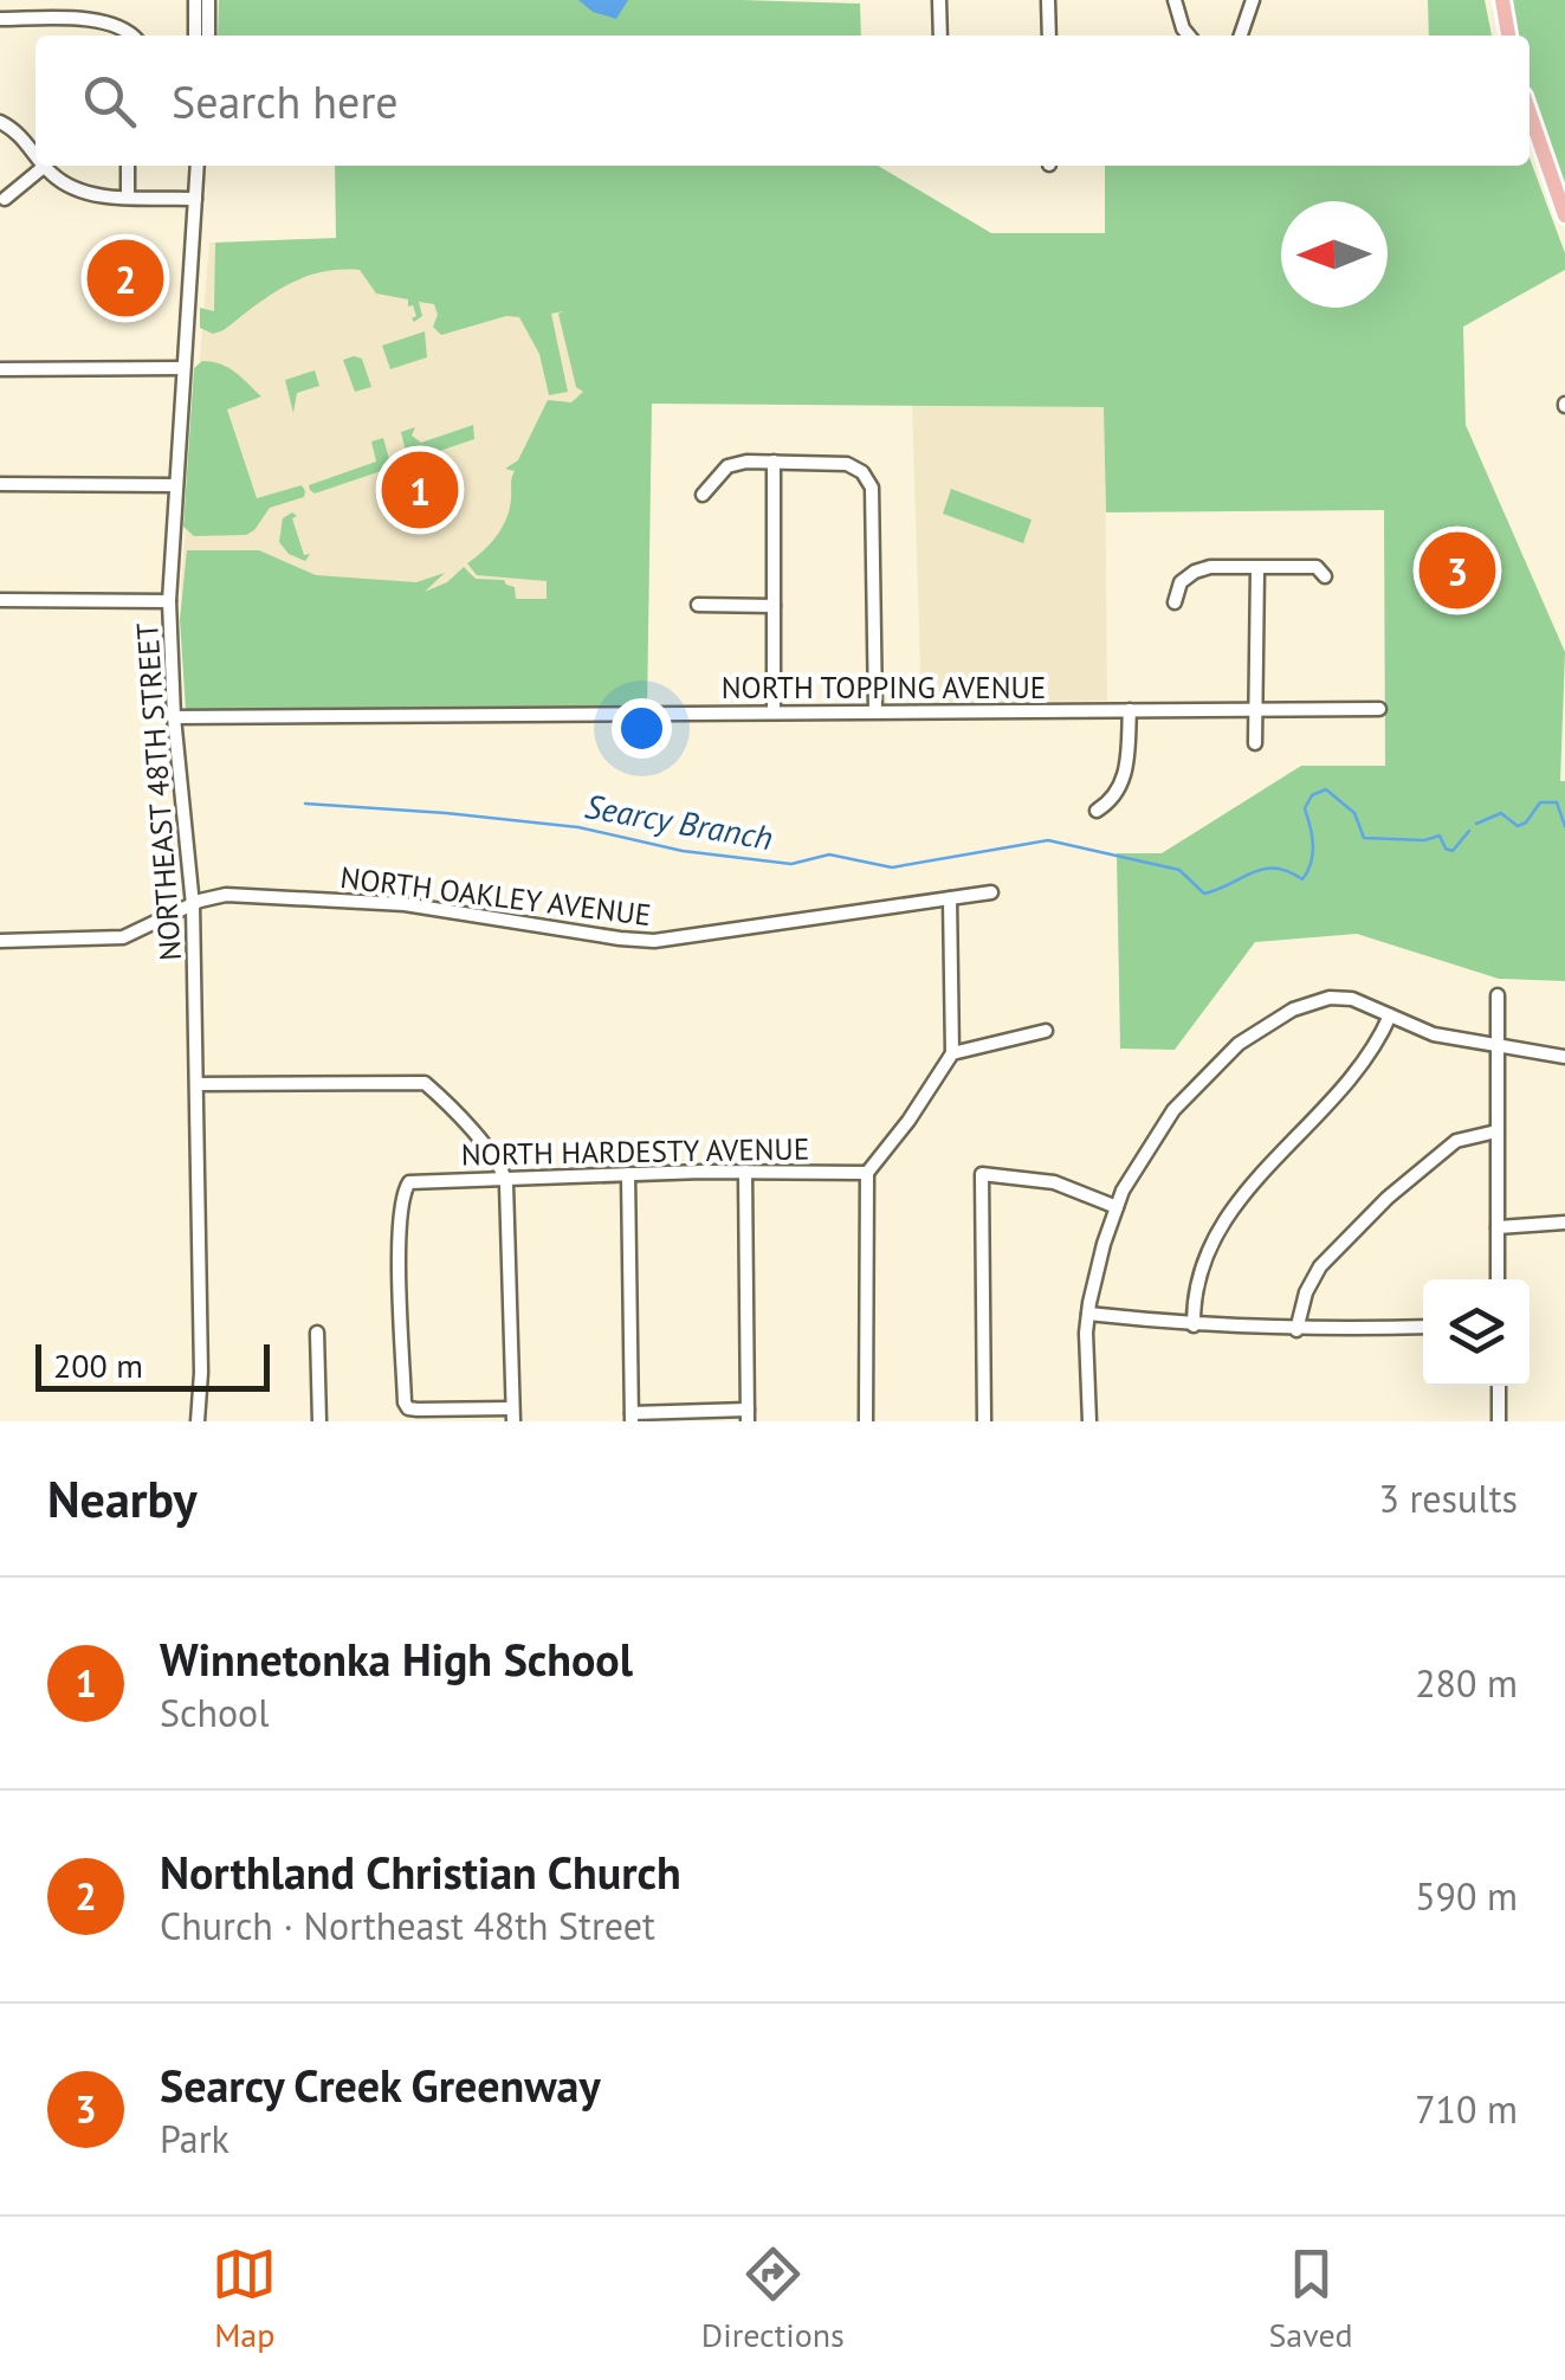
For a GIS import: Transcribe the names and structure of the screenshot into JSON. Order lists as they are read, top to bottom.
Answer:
{
  "streets": {
    "street": [
      "NORTH TOPPING AVENUE",
      "NORTHEAST 48TH STREET",
      "NORTH OAKLEY AVENUE",
      "NORTH HARDESTY AVENUE"
    ]
  },
  "crossings": [
    ["NORTH TOPPING AVENUE", "NORTHEAST 48TH STREET"],
    ["NORTHEAST 48TH STREET", "NORTH OAKLEY AVENUE"]
  ],
  "water": ["Searcy Branch"],
  "scale_bar": "200 m",
  "north": "left",
  "page": {
    "search": "Search here",
    "pins": ["2", "1", "3"],
    "scale": "200 m",
    "heading": ["Nearby", "3 results"],
    "list": [
      {
        "mark": "1",
        "name": "Winnetonka High School",
        "note": "School",
        "value": "280 m"
      },
      {
        "mark": "2",
        "name": "Northland Christian Church",
        "note": "Church · Northeast 48th Street",
        "value": "590 m"
      },
      {
        "mark": "3",
        "name": "Searcy Creek Greenway",
        "note": "Park",
        "value": "710 m"
      }
    ],
    "nav": ["Map", "Directions", "Saved"]
  }
}
